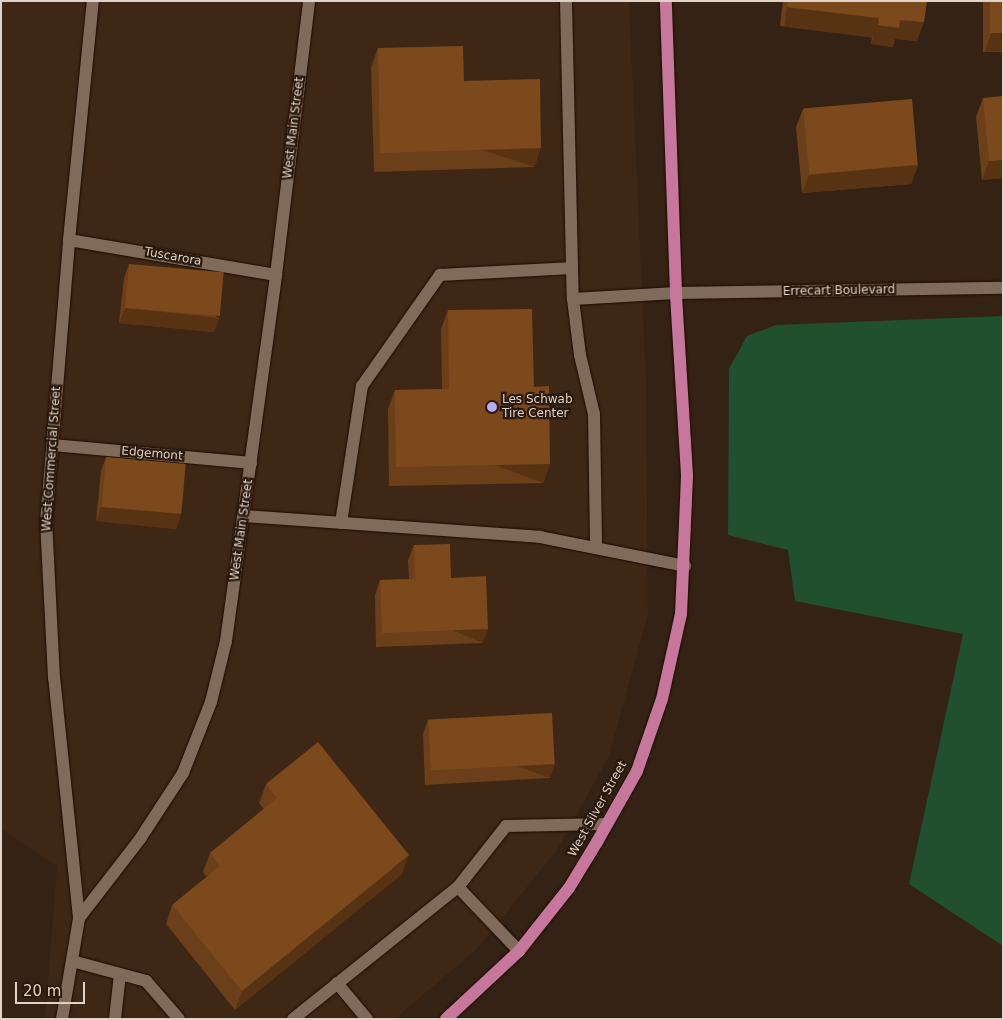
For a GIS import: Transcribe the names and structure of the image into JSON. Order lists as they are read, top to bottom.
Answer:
{
  "streets": {
    "main road": ["West Silver Street"],
    "street": [
      "West Main Street",
      "Tuscarora",
      "Errecart Boulevard",
      "Edgemont",
      "West Commercial Street"
    ]
  },
  "crossings": [
    ["West Main Street", "Tuscarora"],
    ["West Main Street", "Edgemont"],
    ["West Main Street", "West Commercial Street"],
    ["Tuscarora", "West Commercial Street"],
    ["Errecart Boulevard", "West Silver Street"],
    ["Edgemont", "West Commercial Street"]
  ],
  "places": ["Les Schwab Tire Center"],
  "scale_bar": "20 m"
}
